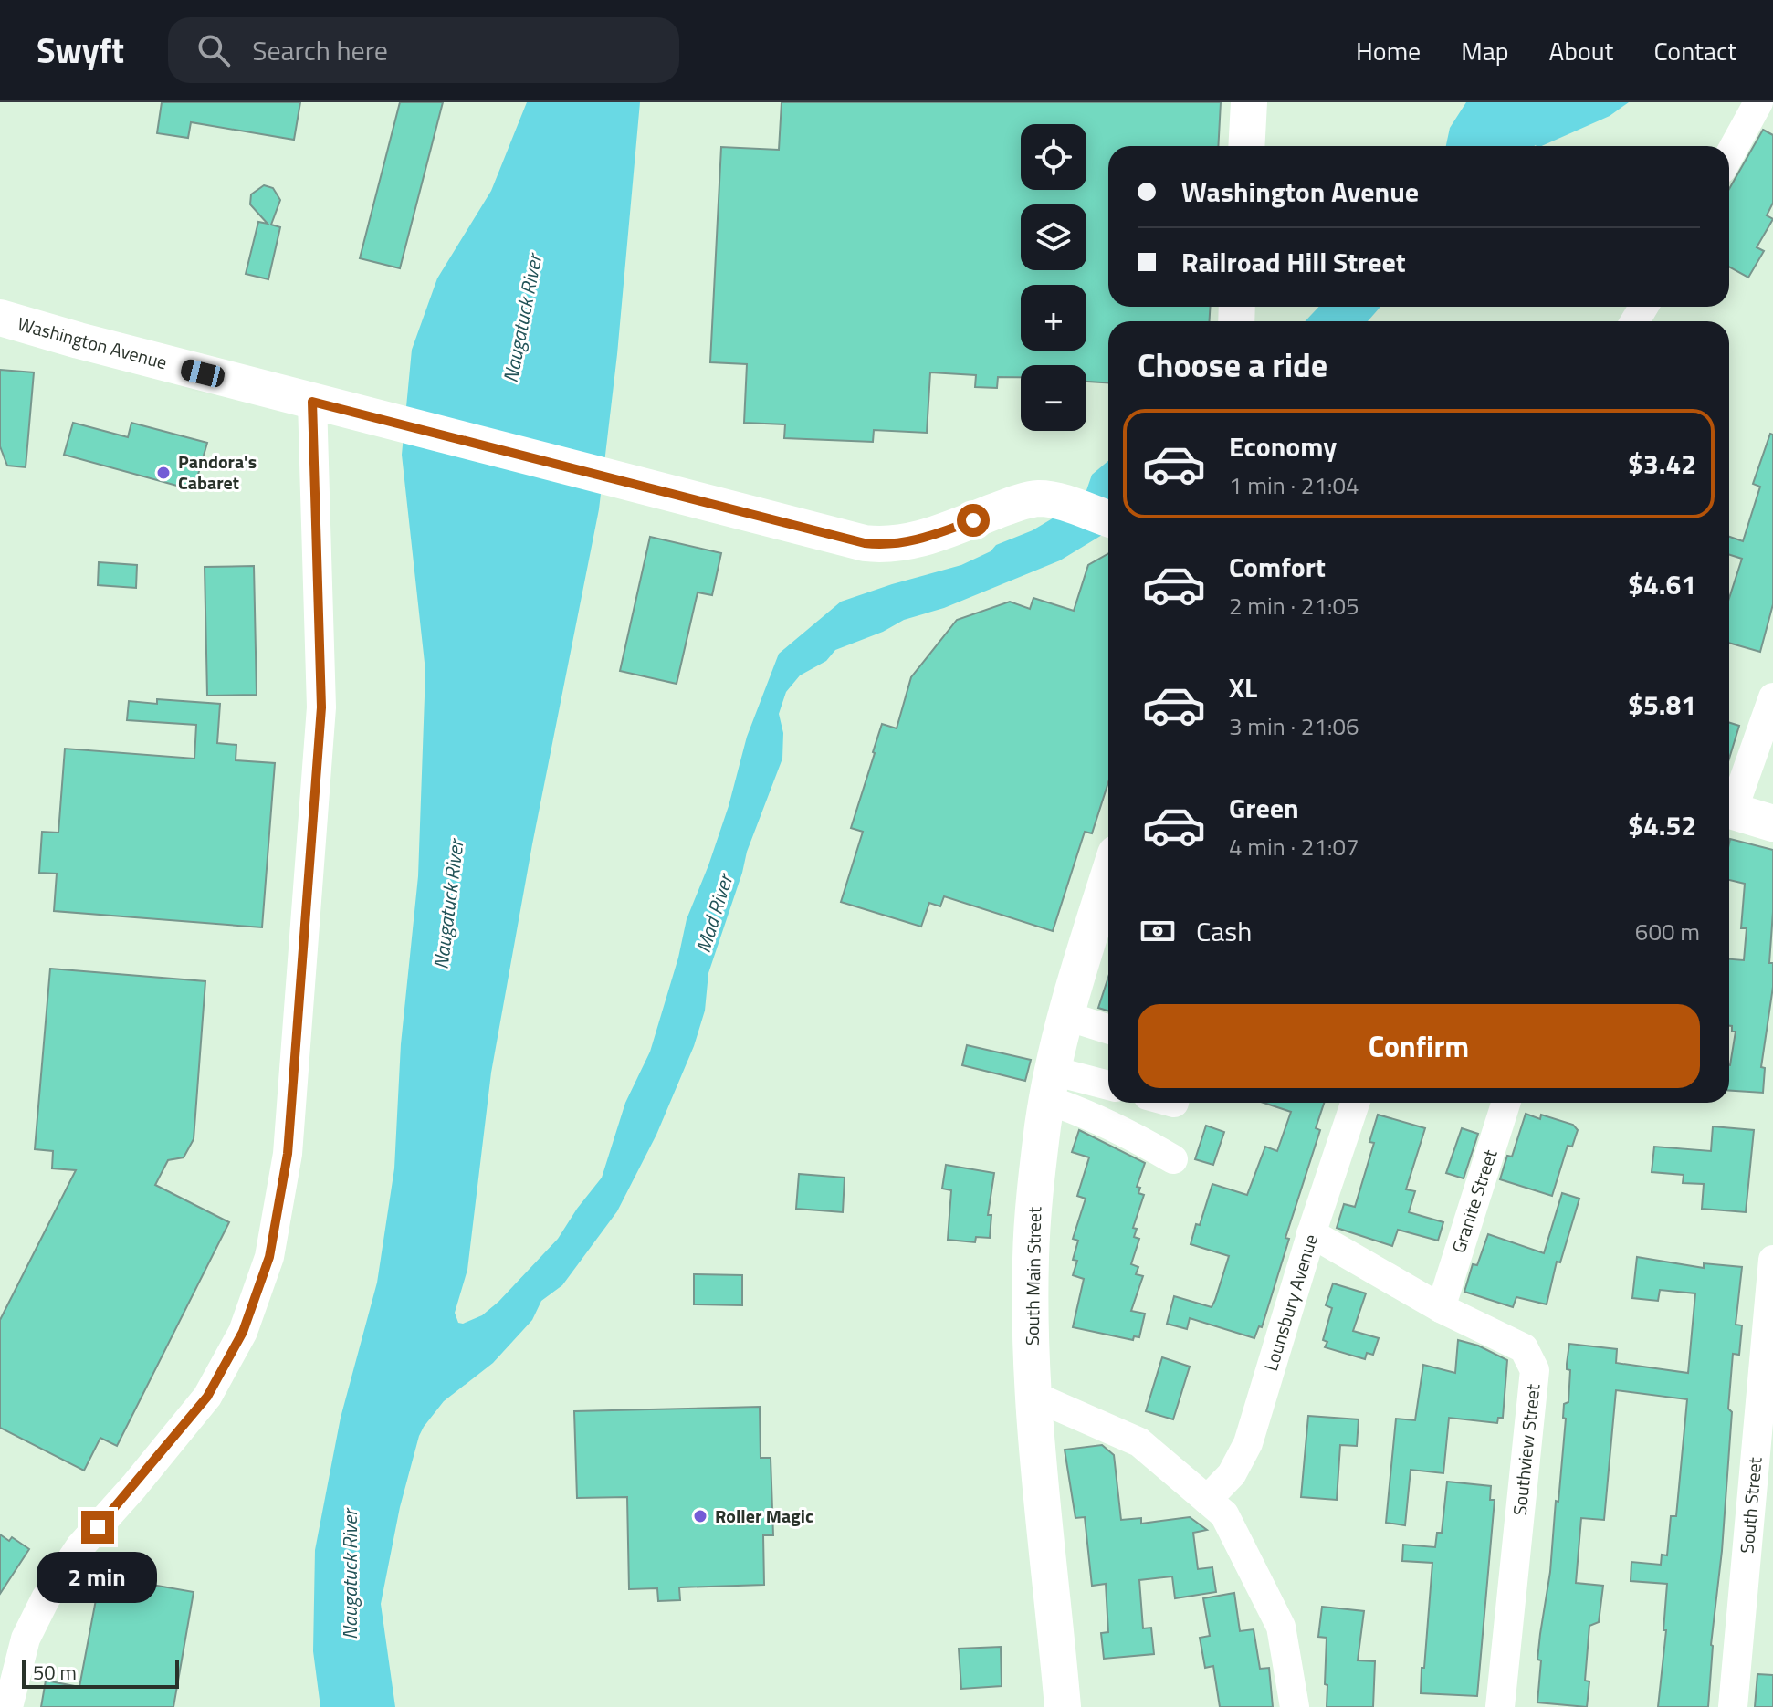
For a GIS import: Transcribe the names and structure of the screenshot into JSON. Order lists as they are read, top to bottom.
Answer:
{
  "streets": {
    "main road": ["Washington Avenue", "South Main Street"],
    "street": [
      "Granite Street",
      "Lounsbury Avenue",
      "Southview Street",
      "South Street"
    ]
  },
  "crossings": [
    ["Granite Street", "Southview Street"],
    ["Lounsbury Avenue", "Southview Street"]
  ],
  "water": ["Naugatuck River", "Mad River"],
  "places": ["Pandora's Cabaret", "Roller Magic"],
  "scale_bar": "50 m",
  "page": {
    "header": "Swyft",
    "search": "Search here",
    "nav": [
      "Home",
      "Map",
      "About",
      "Contact"
    ],
    "map_buttons": ["+", "−"],
    "banner": ["Washington Avenue", "Railroad Hill Street"],
    "heading": "Choose a ride",
    "list": [
      {
        "name": "Economy",
        "note": "1 min · 21:04",
        "value": "$3.42"
      },
      {
        "name": "Comfort",
        "note": "2 min · 21:05",
        "value": "$4.61"
      },
      {
        "name": "XL",
        "note": "3 min · 21:06",
        "value": "$5.81"
      },
      {
        "name": "Green",
        "note": "4 min · 21:07",
        "value": "$4.52"
      }
    ],
    "pay": ["Cash", "600 m"],
    "buttons": "Confirm",
    "bubble": "2 min",
    "scale": "50 m"
  }
}
